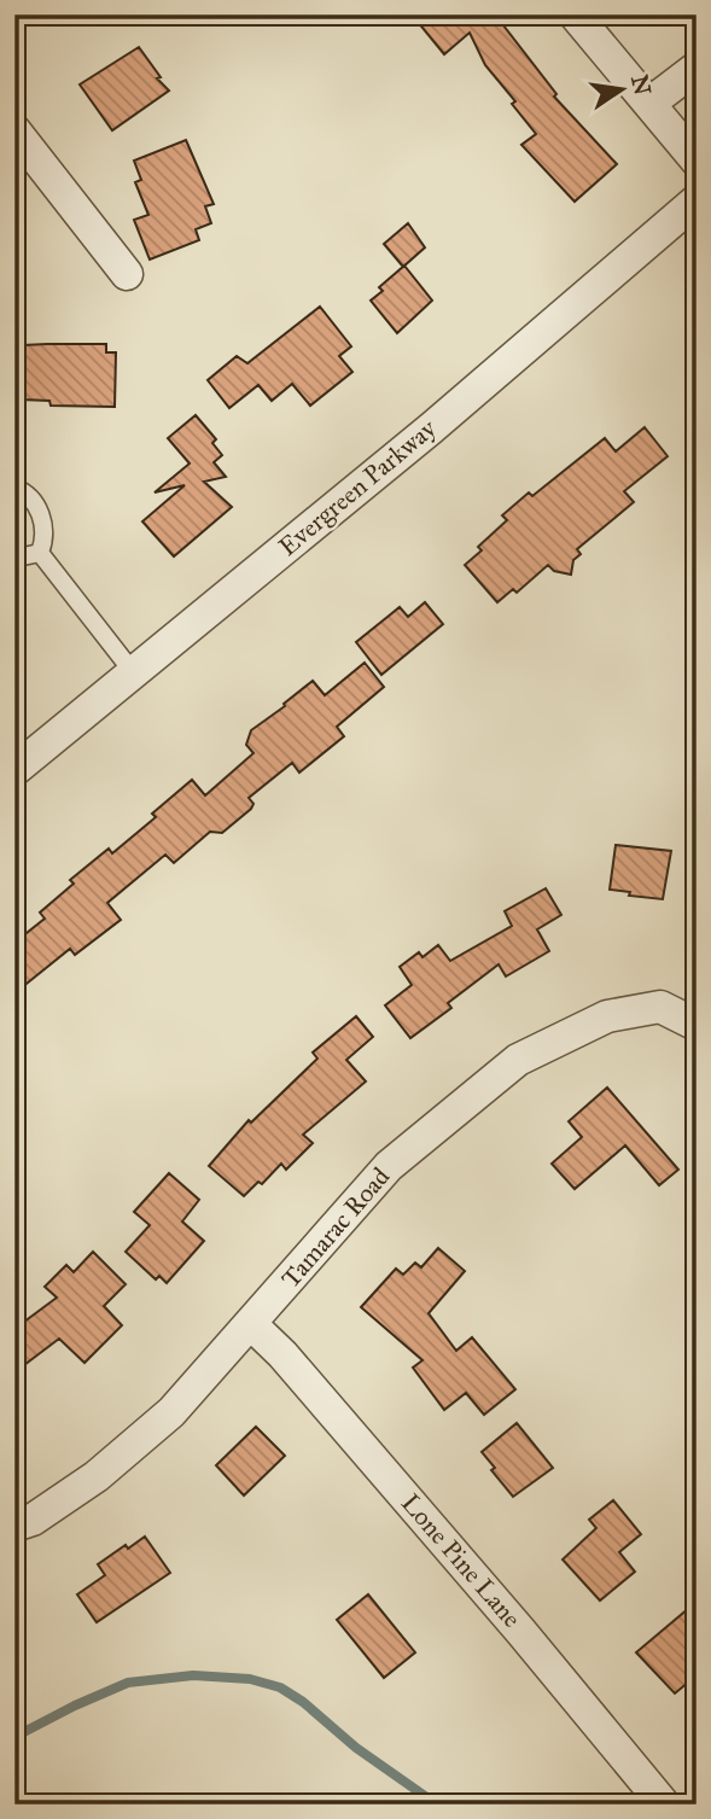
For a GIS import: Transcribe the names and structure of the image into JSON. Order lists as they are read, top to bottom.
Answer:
{
  "streets": {
    "street": ["Evergreen Parkway", "Tamarac Road", "Lone Pine Lane"]
  },
  "crossings": [
    ["Tamarac Road", "Lone Pine Lane"]
  ],
  "north": "right"
}
